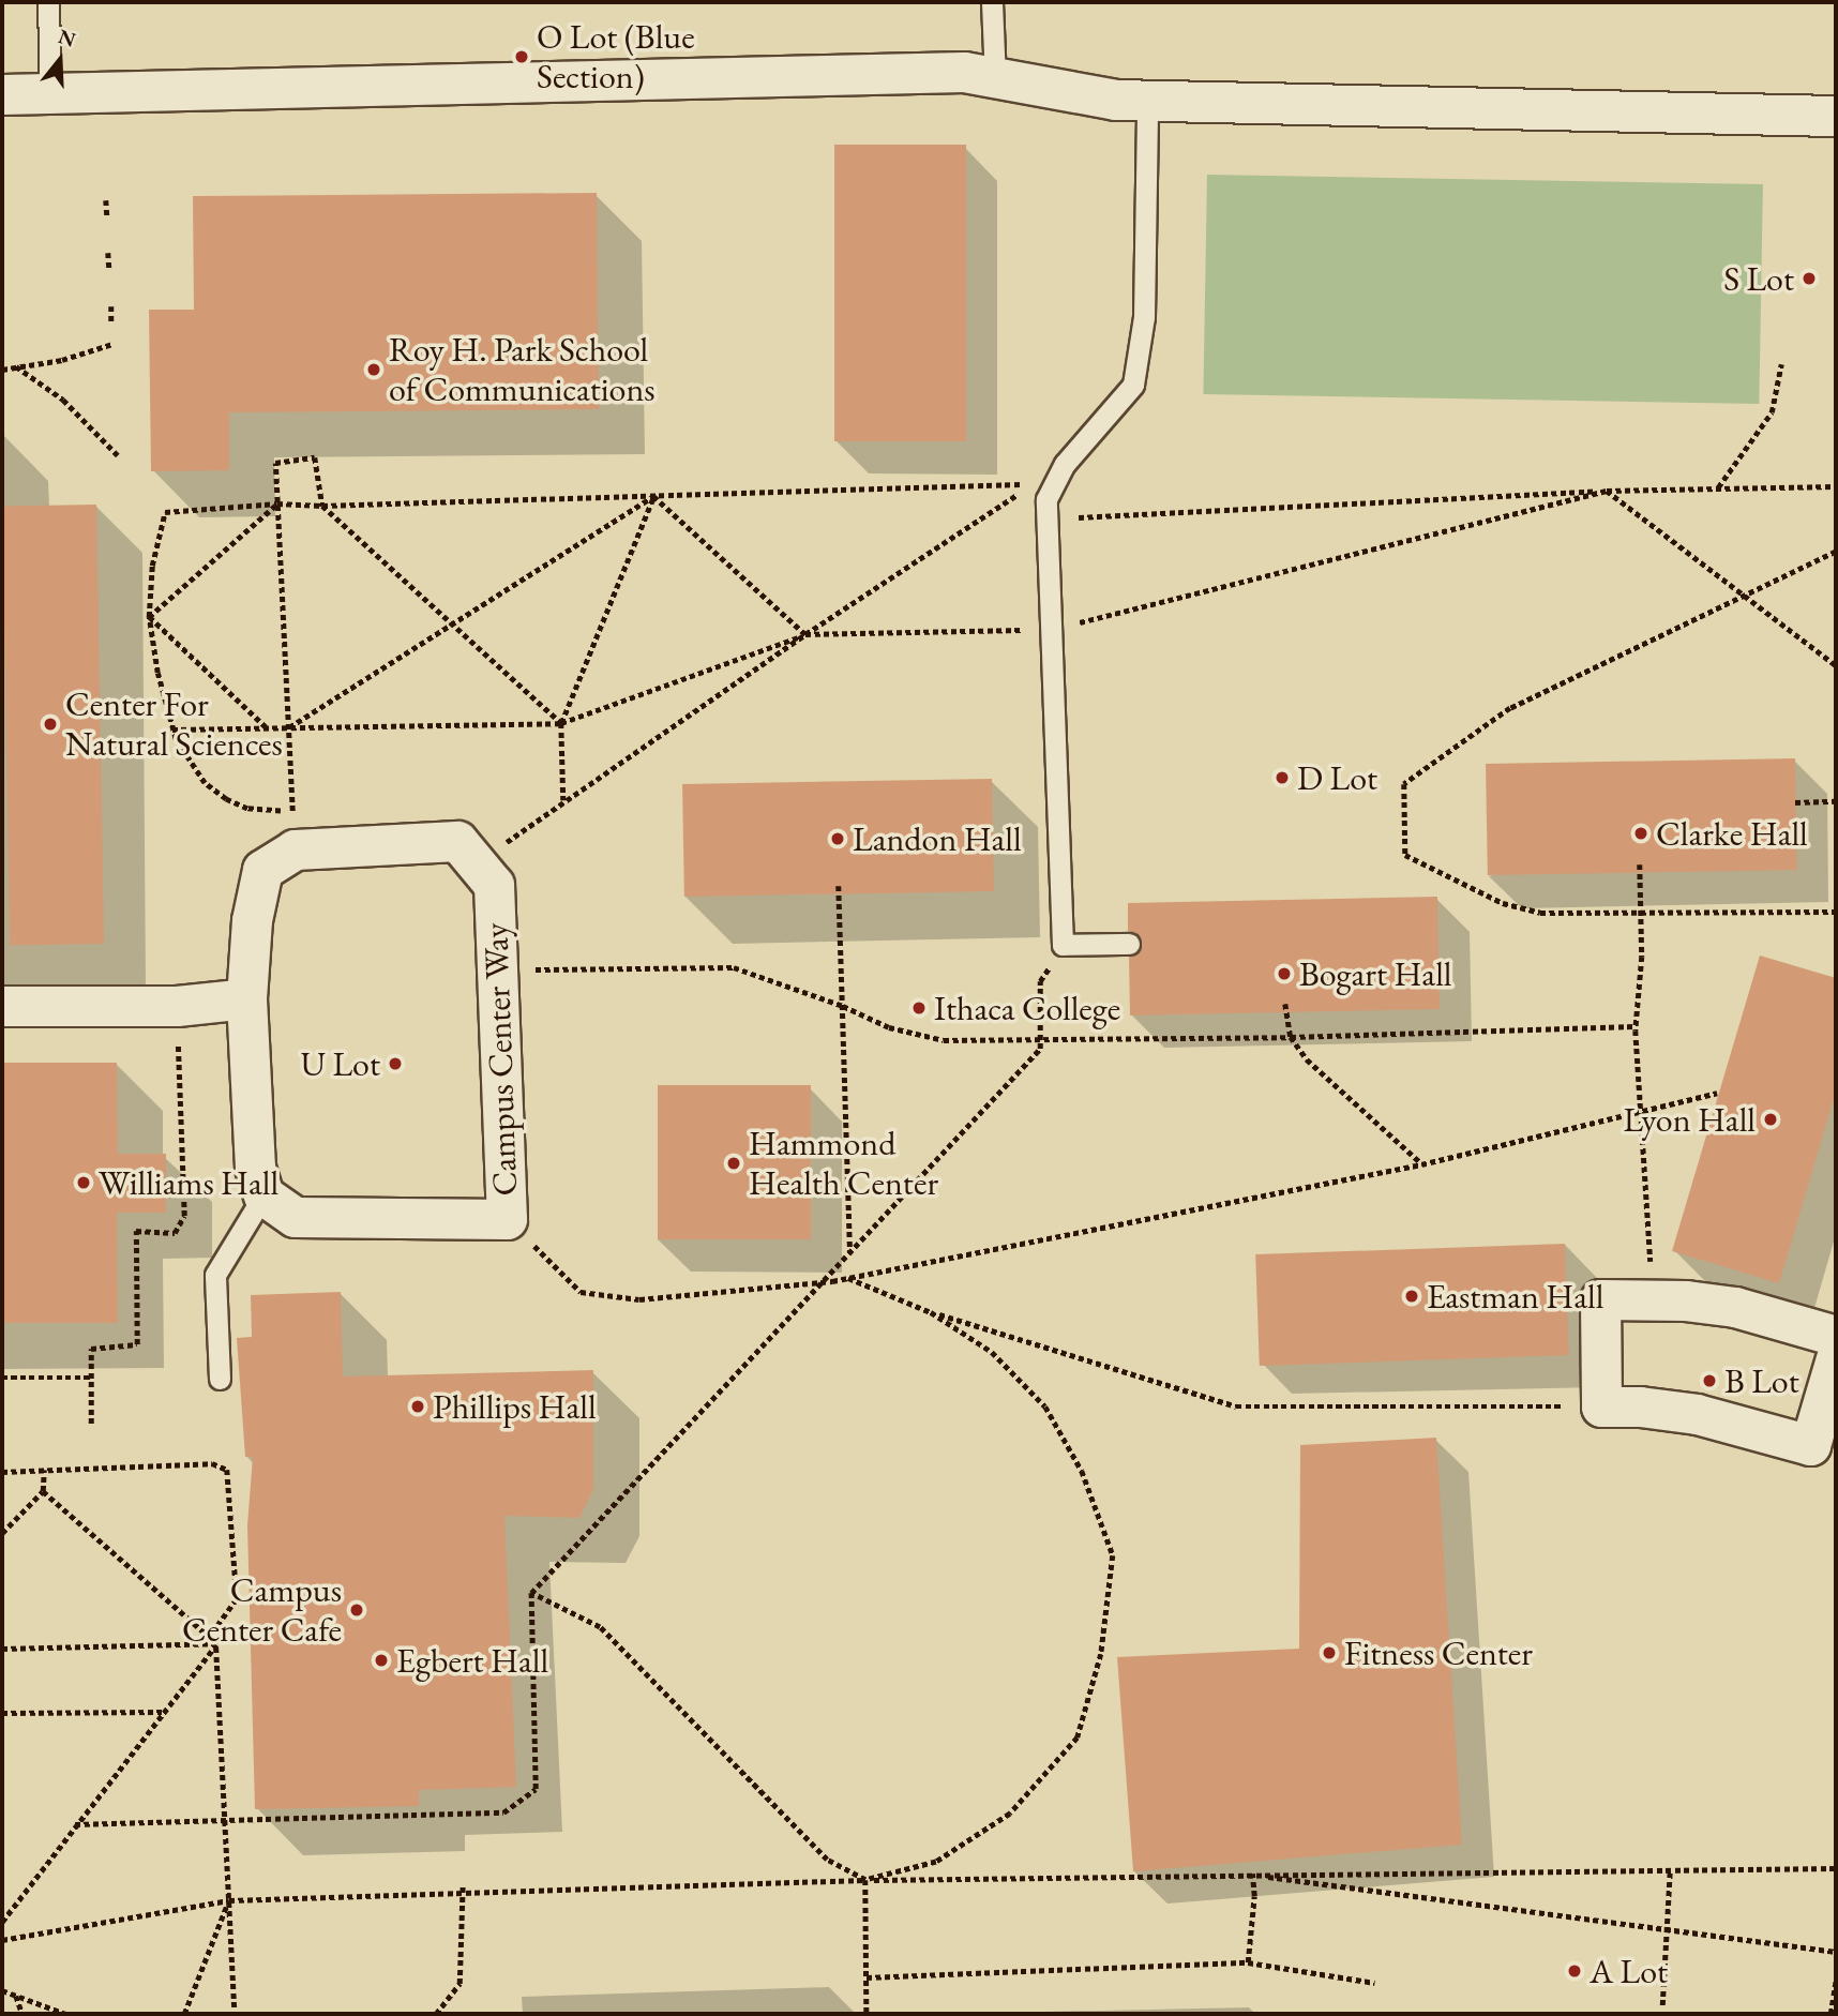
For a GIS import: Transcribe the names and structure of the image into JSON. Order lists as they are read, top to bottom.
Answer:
{
  "streets": {
    "street": ["Campus Center Way"]
  },
  "places": [
    "O Lot (Blue Section)",
    "S Lot",
    "Roy H. Park School of Communications",
    "Center For Natural Sciences",
    "D Lot",
    "Clarke Hall",
    "Landon Hall",
    "Bogart Hall",
    "Ithaca College",
    "U Lot",
    "Lyon Hall",
    "Hammond Health Center",
    "Williams Hall",
    "Eastman Hall",
    "B Lot",
    "Phillips Hall",
    "Campus Center Cafe",
    "Fitness Center",
    "Egbert Hall",
    "A Lot"
  ],
  "north": "top"
}
